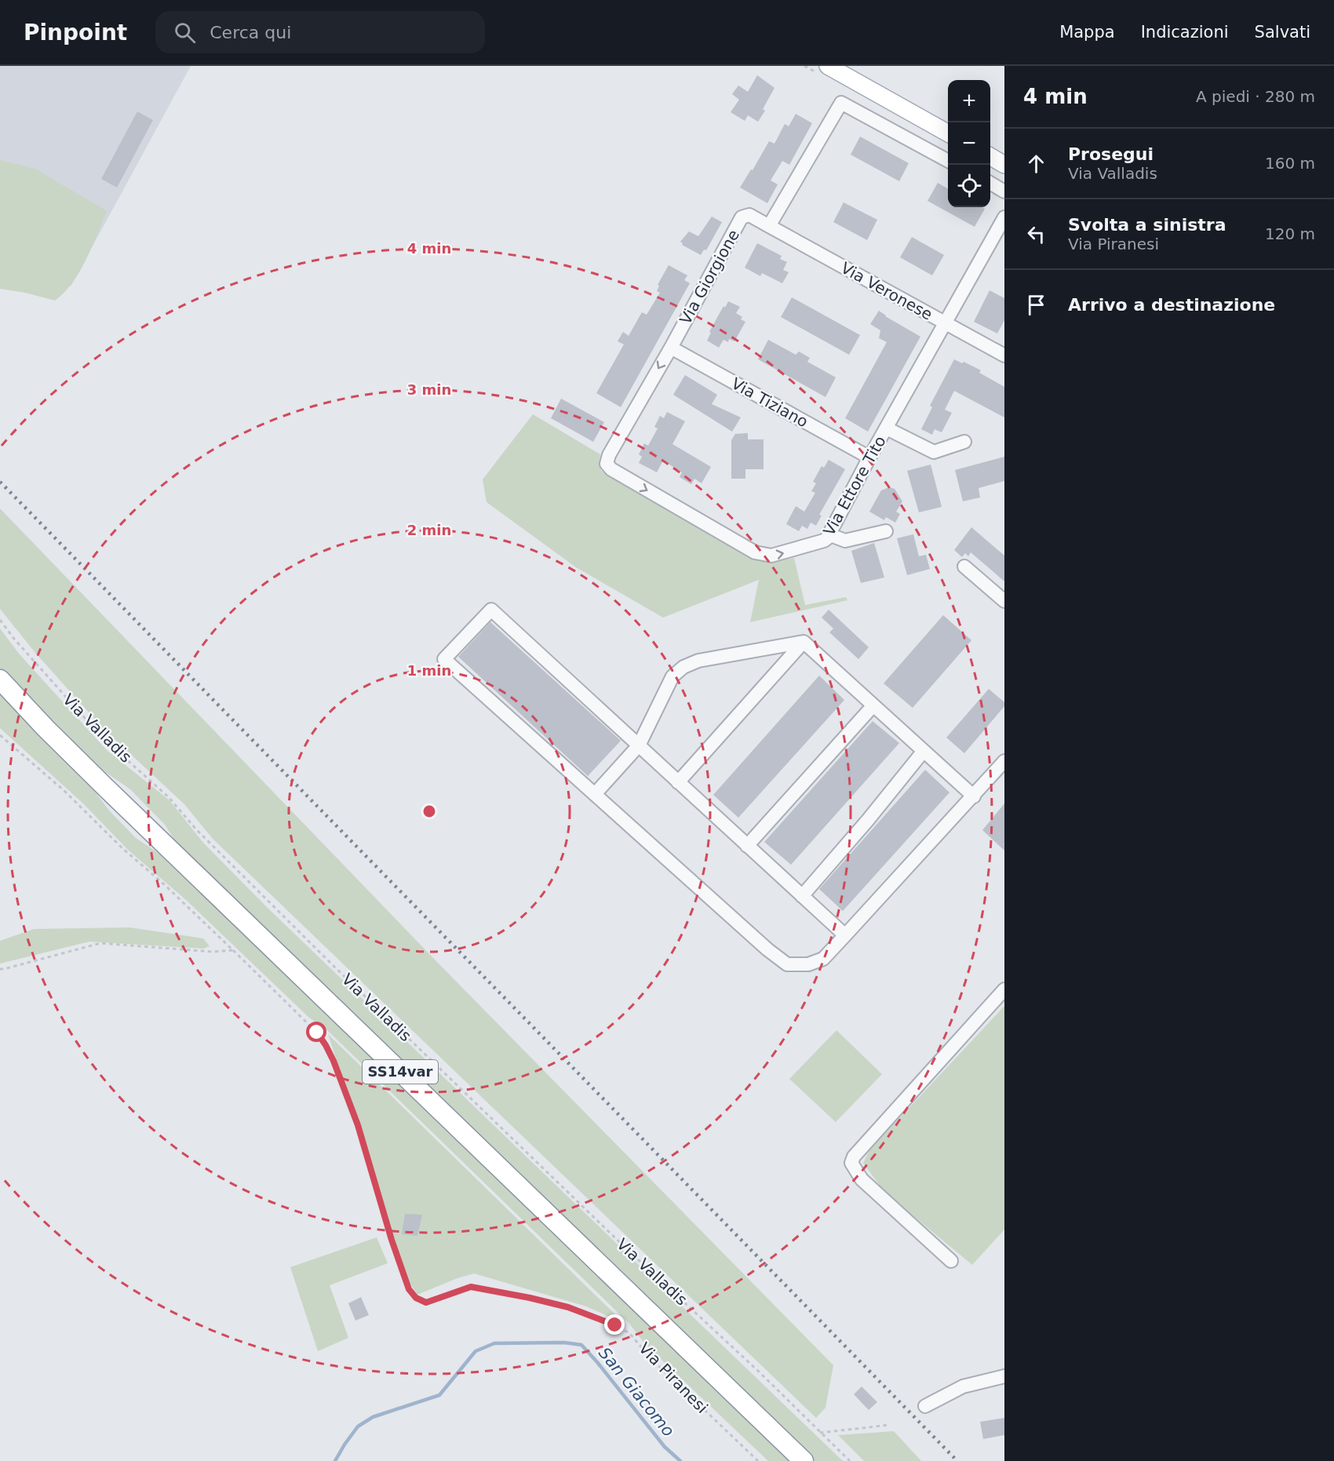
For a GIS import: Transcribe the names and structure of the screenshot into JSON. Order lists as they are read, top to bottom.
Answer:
{
  "streets": {
    "highway": ["SS14var"],
    "street": [
      "Via Giorgione",
      "Via Veronese",
      "Via Tiziano",
      "Via Ettore Tito"
    ],
    "path": ["Via Valladis", "Via Piranesi"]
  },
  "crossings": [
    ["Via Giorgione", "Via Veronese"],
    ["Via Giorgione", "Via Tiziano"],
    ["Via Giorgione", "Via Ettore Tito"],
    ["Via Veronese", "Via Ettore Tito"],
    ["Via Tiziano", "Via Ettore Tito"]
  ],
  "one_way": ["Via Giorgione", "Via Ettore Tito"],
  "water": ["San Giacomo"],
  "page": {
    "header": "Pinpoint",
    "search": "Cerca qui",
    "nav": ["Mappa", "Indicazioni", "Salvati"],
    "heading": ["4 min", "A piedi · 280 m"],
    "map_buttons": ["+", "−"],
    "list": [
      ["Prosegui", "Via Valladis", "160 m"],
      ["Svolta a sinistra", "Via Piranesi", "120 m"],
      "Arrivo a destinazione"
    ]
  },
  "rings": [
    "4 min",
    "3 min",
    "2 min",
    "1 min"
  ]
}
